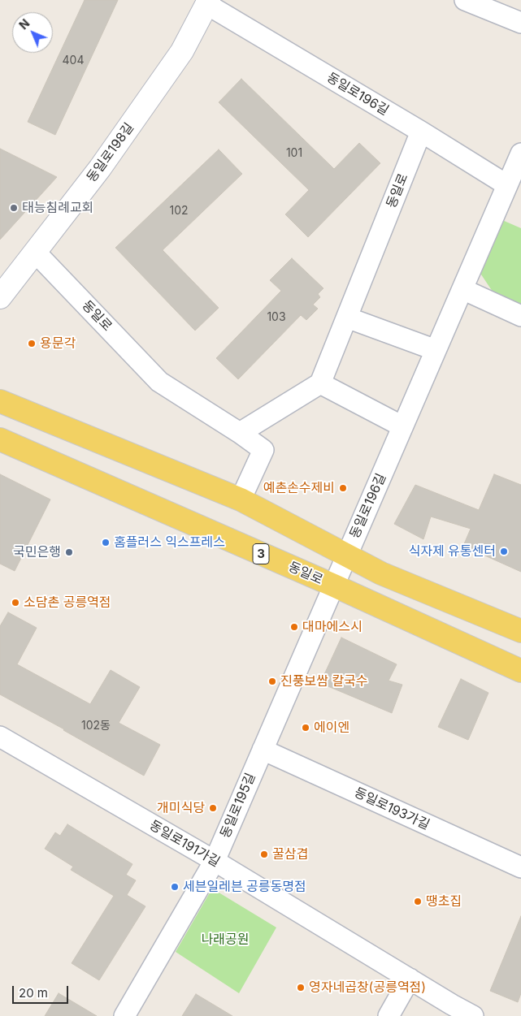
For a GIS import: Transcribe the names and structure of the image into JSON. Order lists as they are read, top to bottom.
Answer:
{
  "streets": {
    "main road": ["동일로", "3"],
    "street": [
      "동일로196길",
      "동일로198길",
      "동일로195길",
      "동일로193가길",
      "동일로191가길"
    ]
  },
  "crossings": [
    ["동일로196길", "동일로198길"],
    ["동일로196길", "동일로"],
    ["동일로196길", "동일로195길"],
    ["동일로198길", "동일로"],
    ["동일로", "동일로195길"],
    ["동일로195길", "동일로193가길"],
    ["동일로195길", "동일로191가길"]
  ],
  "parks": ["나래공원"],
  "places": [
    "태능침례교회",
    "용문각",
    "예촌손수제비",
    "홈플러스 익스프레스",
    "식자제 유통센터",
    "국민은행",
    "소담촌 공릉역점",
    "대마에스시",
    "진풍보쌈 칼국수",
    "에이엔",
    "개미식당",
    "꿀삼겹",
    "세븐일레븐 공릉동명점",
    "땡초집",
    "영자네곱창(공릉역점)"
  ],
  "house_numbers": [
    "404",
    "101",
    "102",
    "103",
    "102동"
  ],
  "scale_bar": "20 m",
  "north": "top left"
}
